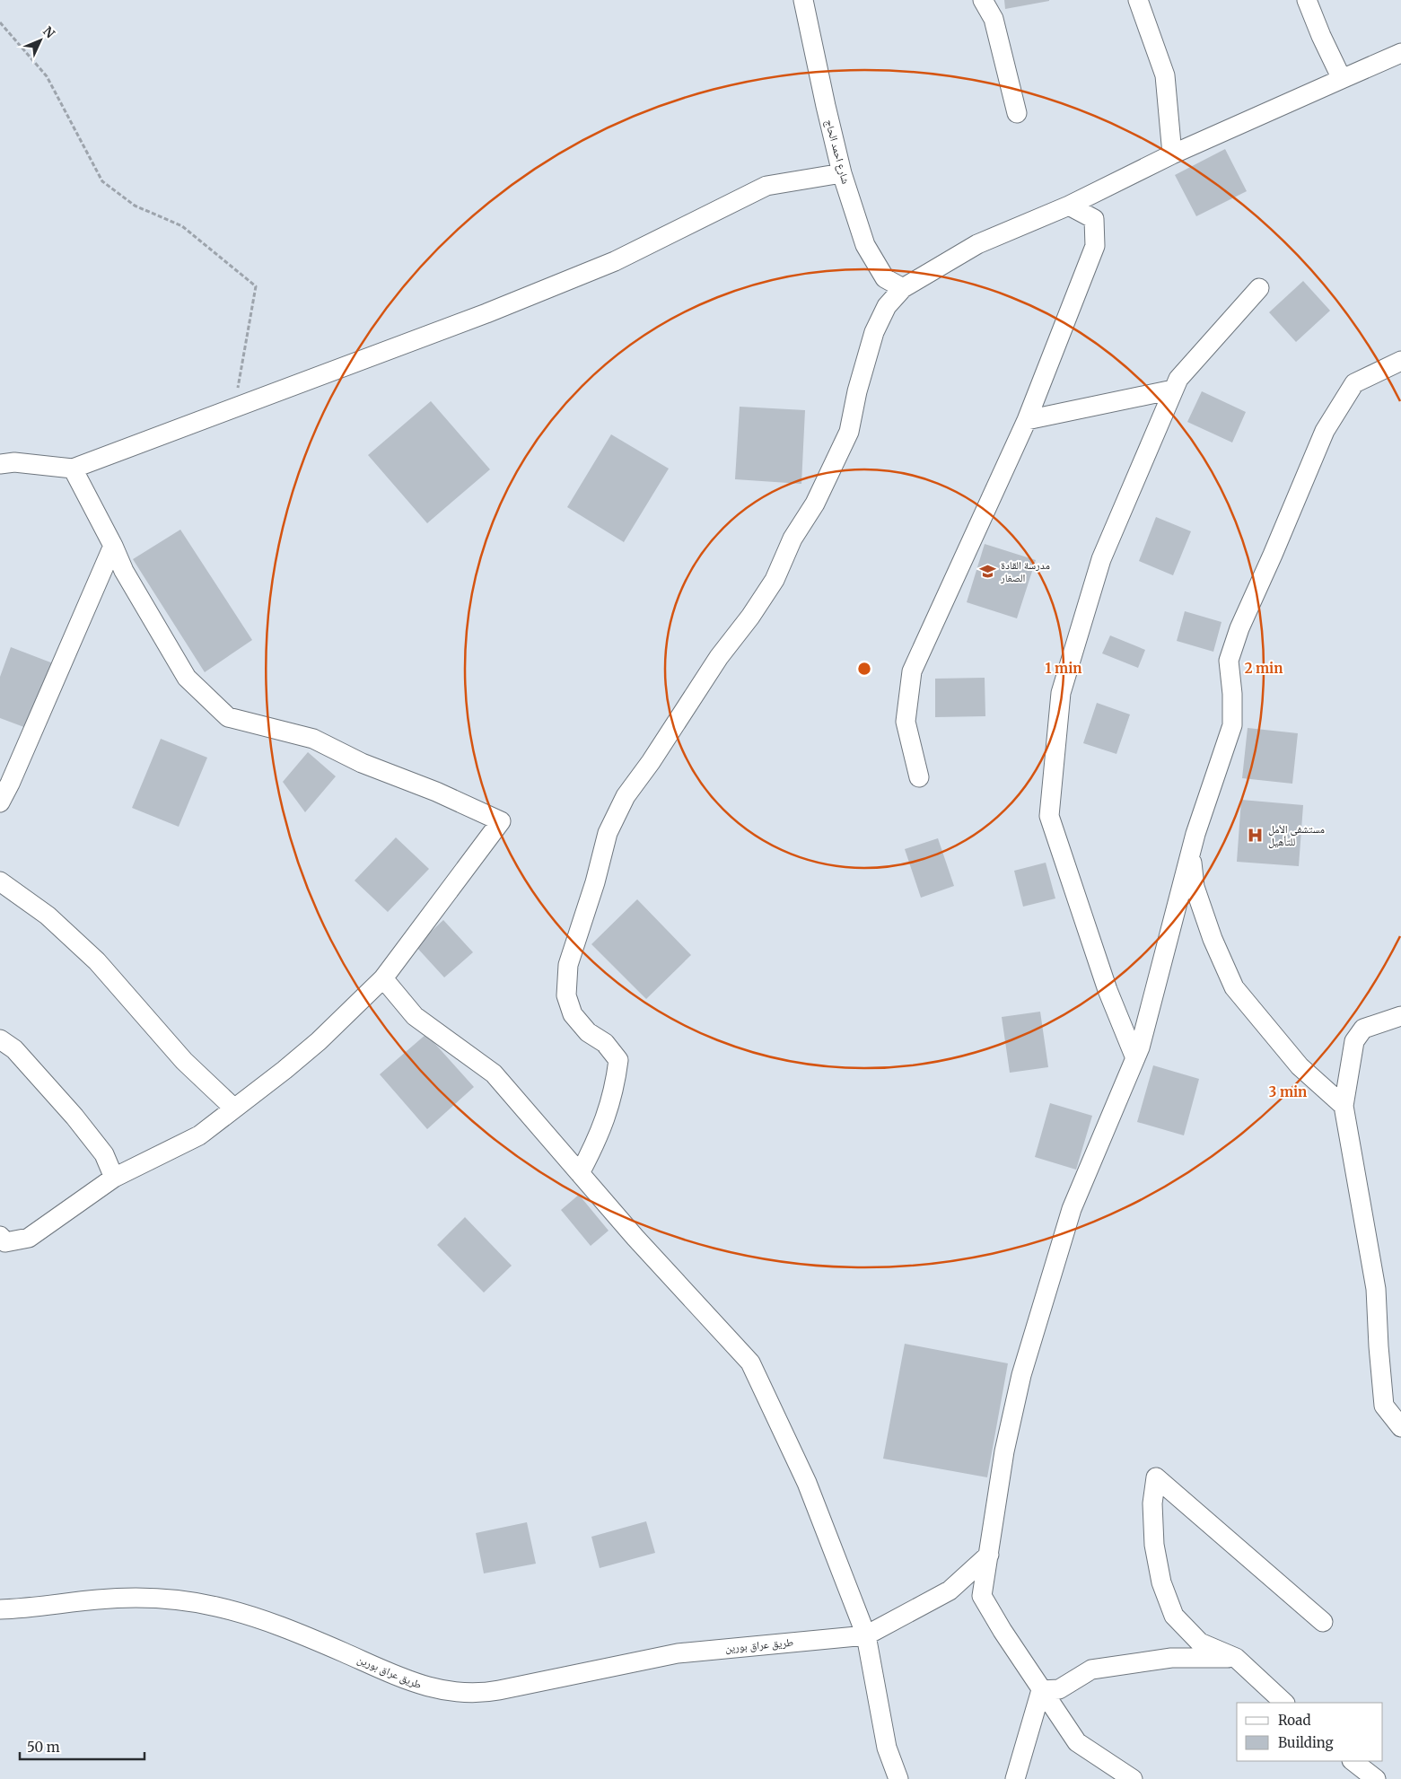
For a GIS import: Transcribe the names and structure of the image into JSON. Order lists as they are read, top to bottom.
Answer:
{
  "streets": {
    "street": ["شارع احمد الحاج", "طريق عراق بورين"]
  },
  "places": {
    "school or university": ["مدرسة القادة الصغار"],
    "hospital": ["مستشفى الأمل للتأهيل"]
  },
  "legend": ["Road", "Building"],
  "scale_bar": "50 m",
  "north": "top right",
  "rings": ["1 min", "2 min", "3 min"]
}
